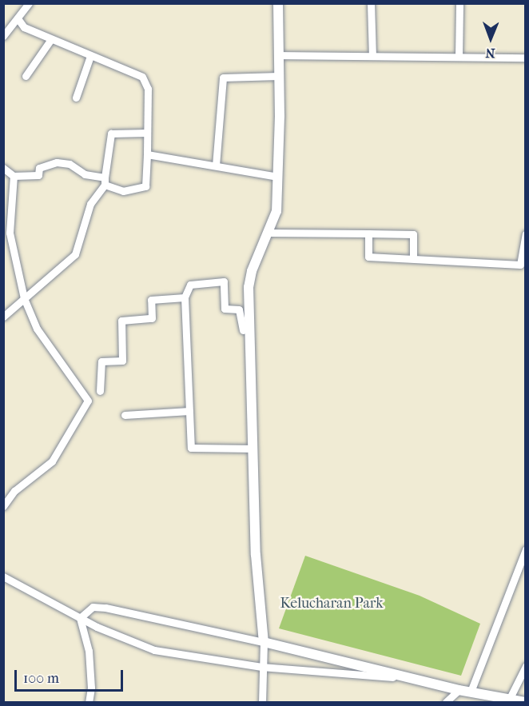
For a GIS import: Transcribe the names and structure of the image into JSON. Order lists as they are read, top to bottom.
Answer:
{
  "parks": ["Kelucharan Park"],
  "scale_bar": "100 m",
  "north": "bottom"
}
